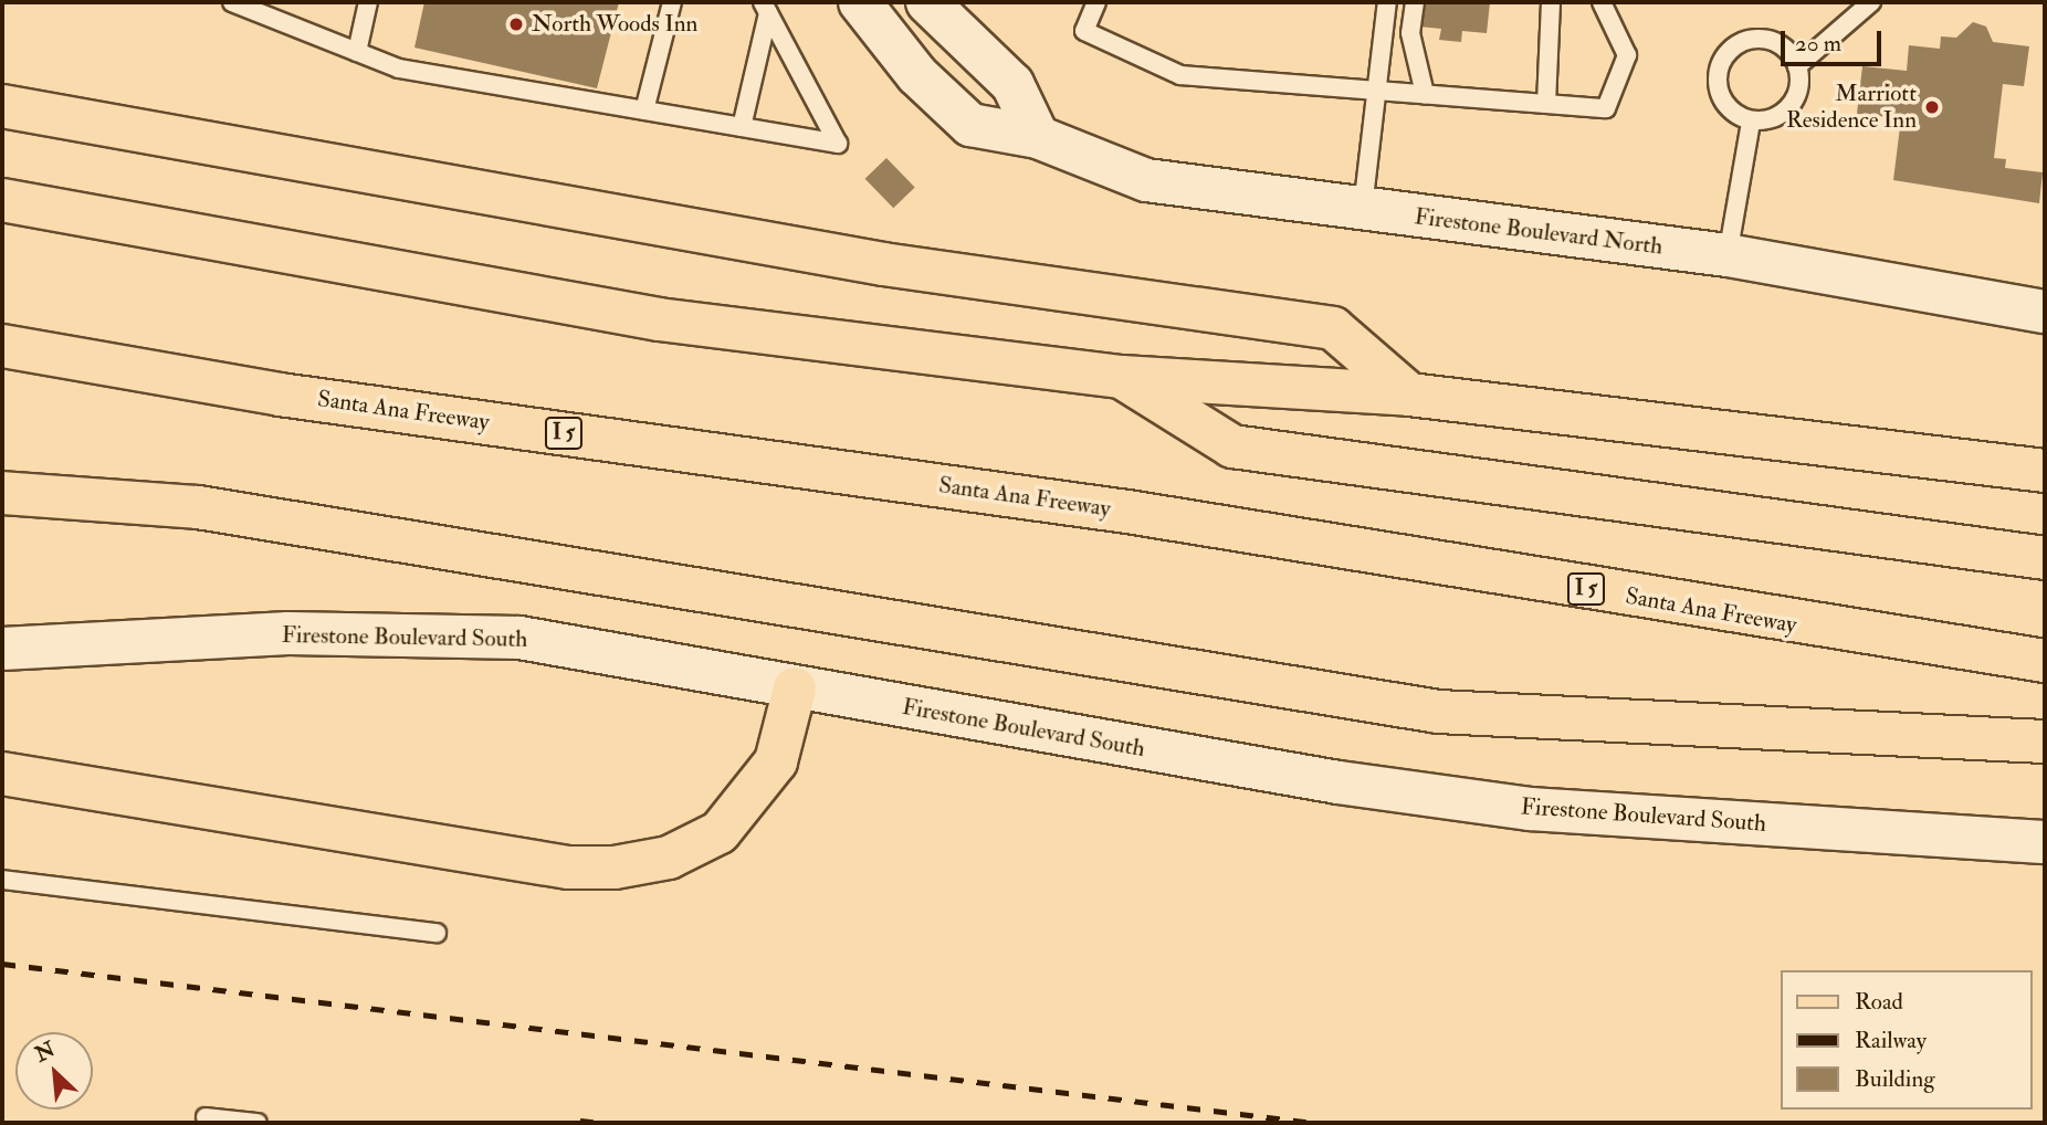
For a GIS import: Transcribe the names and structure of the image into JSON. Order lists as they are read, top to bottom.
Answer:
{
  "streets": {
    "main road": ["Santa Ana Freeway", "I 5"],
    "street": ["Firestone Boulevard North", "Firestone Boulevard South"]
  },
  "places": ["North Woods Inn", "Marriott Residence Inn"],
  "legend": ["Road", "Railway", "Building"],
  "scale_bar": "20 m",
  "north": "top left"
}
